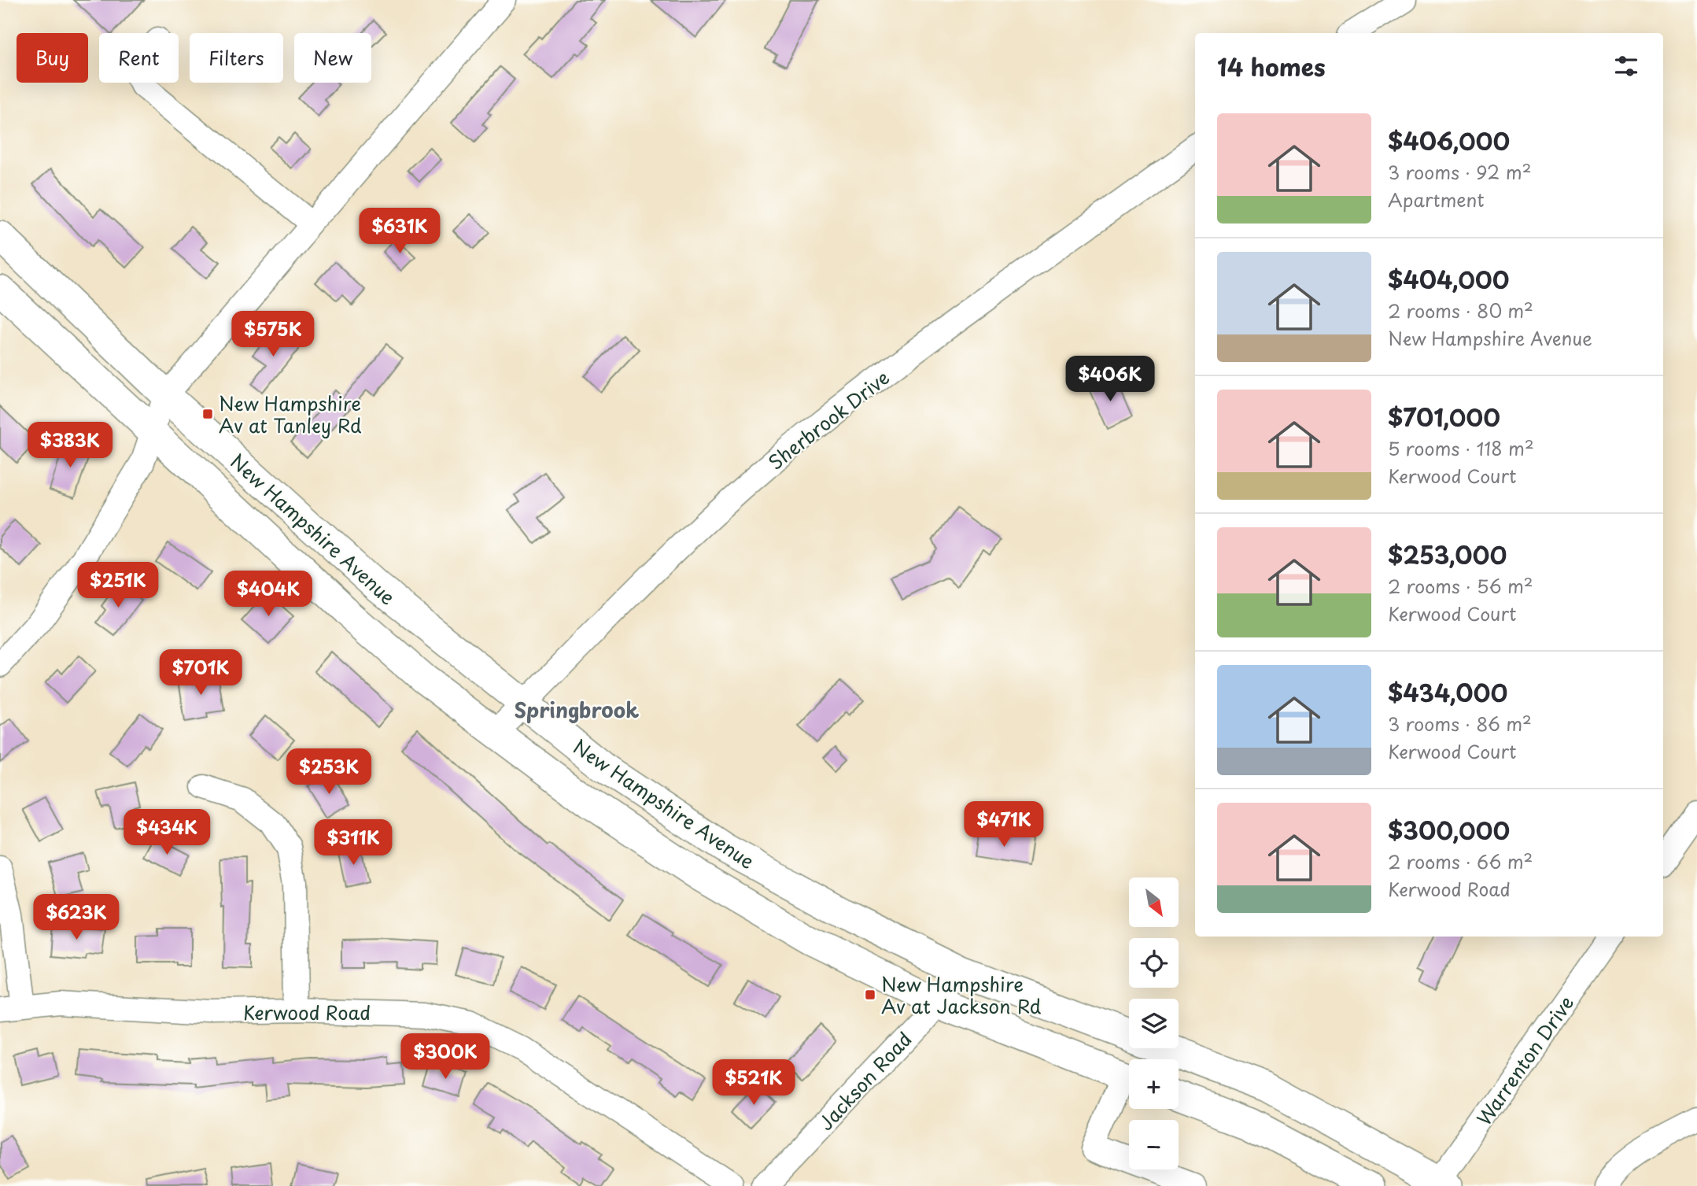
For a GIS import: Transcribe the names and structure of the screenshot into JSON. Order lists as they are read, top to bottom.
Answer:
{
  "streets": {
    "main road": ["New Hampshire Avenue"],
    "street": [
      "Sherbrook Drive",
      "Kerwood Road",
      "Warrenton Drive",
      "Jackson Road"
    ]
  },
  "crossings": [
    ["Sherbrook Drive", "New Hampshire Avenue"],
    ["New Hampshire Avenue", "Warrenton Drive"],
    ["New Hampshire Avenue", "Jackson Road"]
  ],
  "districts": ["Springbrook"],
  "places": {
    "transit": ["New Hampshire Av at Tanley Rd", "New Hampshire Av at Jackson Rd"]
  },
  "north": "bottom right",
  "page": {
    "chip": [
      "Buy",
      "Rent",
      "Filters",
      "New"
    ],
    "heading": "14 homes",
    "list": [
      {
        "name": "$406,000",
        "note": "3 rooms · 92 m² · Apartment"
      },
      {
        "name": "$404,000",
        "note": "2 rooms · 80 m² · New Hampshire Avenue"
      },
      {
        "name": "$701,000",
        "note": "5 rooms · 118 m² · Kerwood Court"
      },
      {
        "name": "$253,000",
        "note": "2 rooms · 56 m² · Kerwood Court"
      },
      {
        "name": "$434,000",
        "note": "3 rooms · 86 m² · Kerwood Court"
      },
      {
        "name": "$300,000",
        "note": "2 rooms · 66 m² · Kerwood Road"
      }
    ],
    "price": [
      "$631K",
      "$575K",
      "$406K",
      "$383K",
      "$251K",
      "$404K",
      "$701K",
      "$253K",
      "$471K",
      "$434K",
      "$311K",
      "$623K",
      "$300K",
      "$521K"
    ],
    "map_buttons": ["+", "−"]
  }
}
